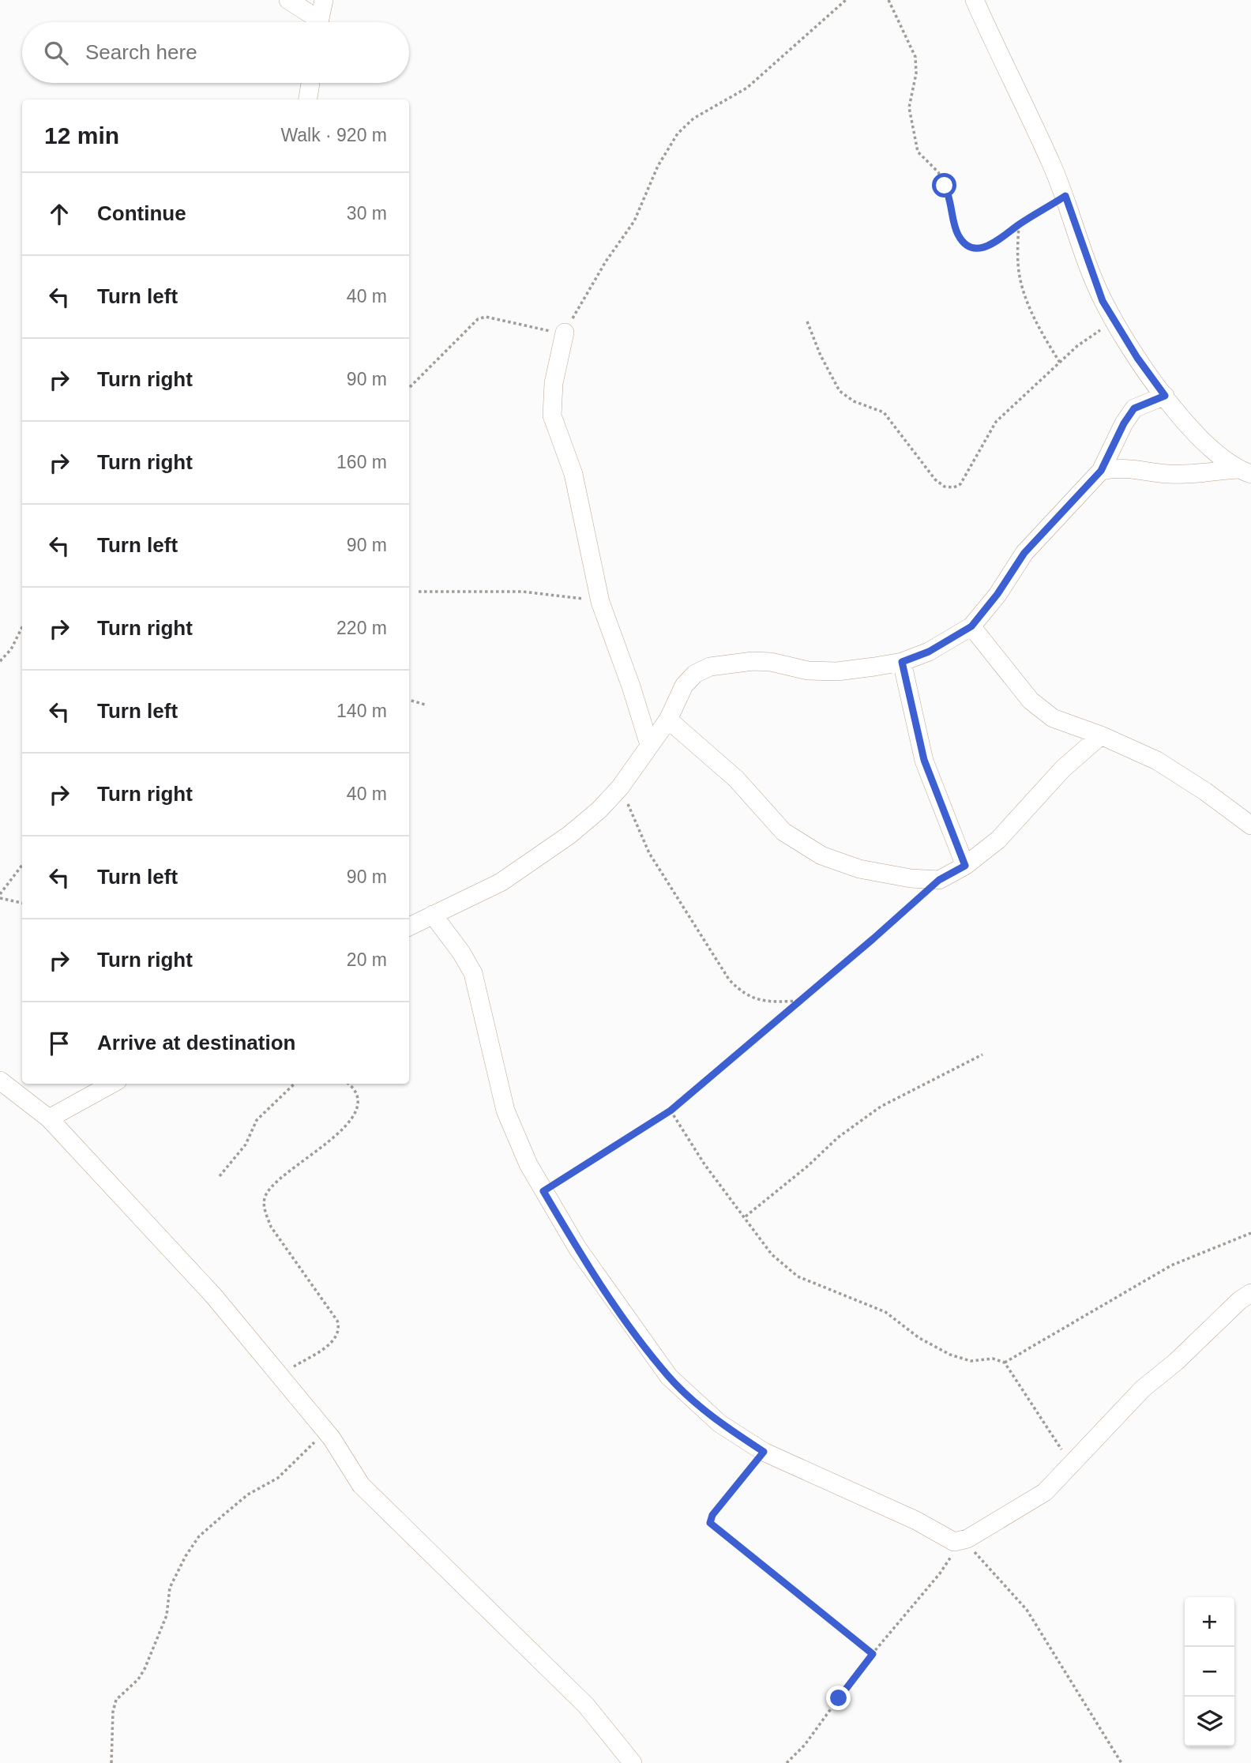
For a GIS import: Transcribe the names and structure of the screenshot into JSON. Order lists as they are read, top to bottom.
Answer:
{
  "page": {
    "search": "Search here",
    "heading": ["12 min", "Walk · 920 m"],
    "list": [
      ["Continue", "30 m"],
      ["Turn left", "40 m"],
      ["Turn right", "90 m"],
      ["Turn right", "160 m"],
      ["Turn left", "90 m"],
      ["Turn right", "220 m"],
      ["Turn left", "140 m"],
      ["Turn right", "40 m"],
      ["Turn left", "90 m"],
      ["Turn right", "20 m"],
      "Arrive at destination"
    ],
    "map_buttons": ["+", "−"]
  }
}
